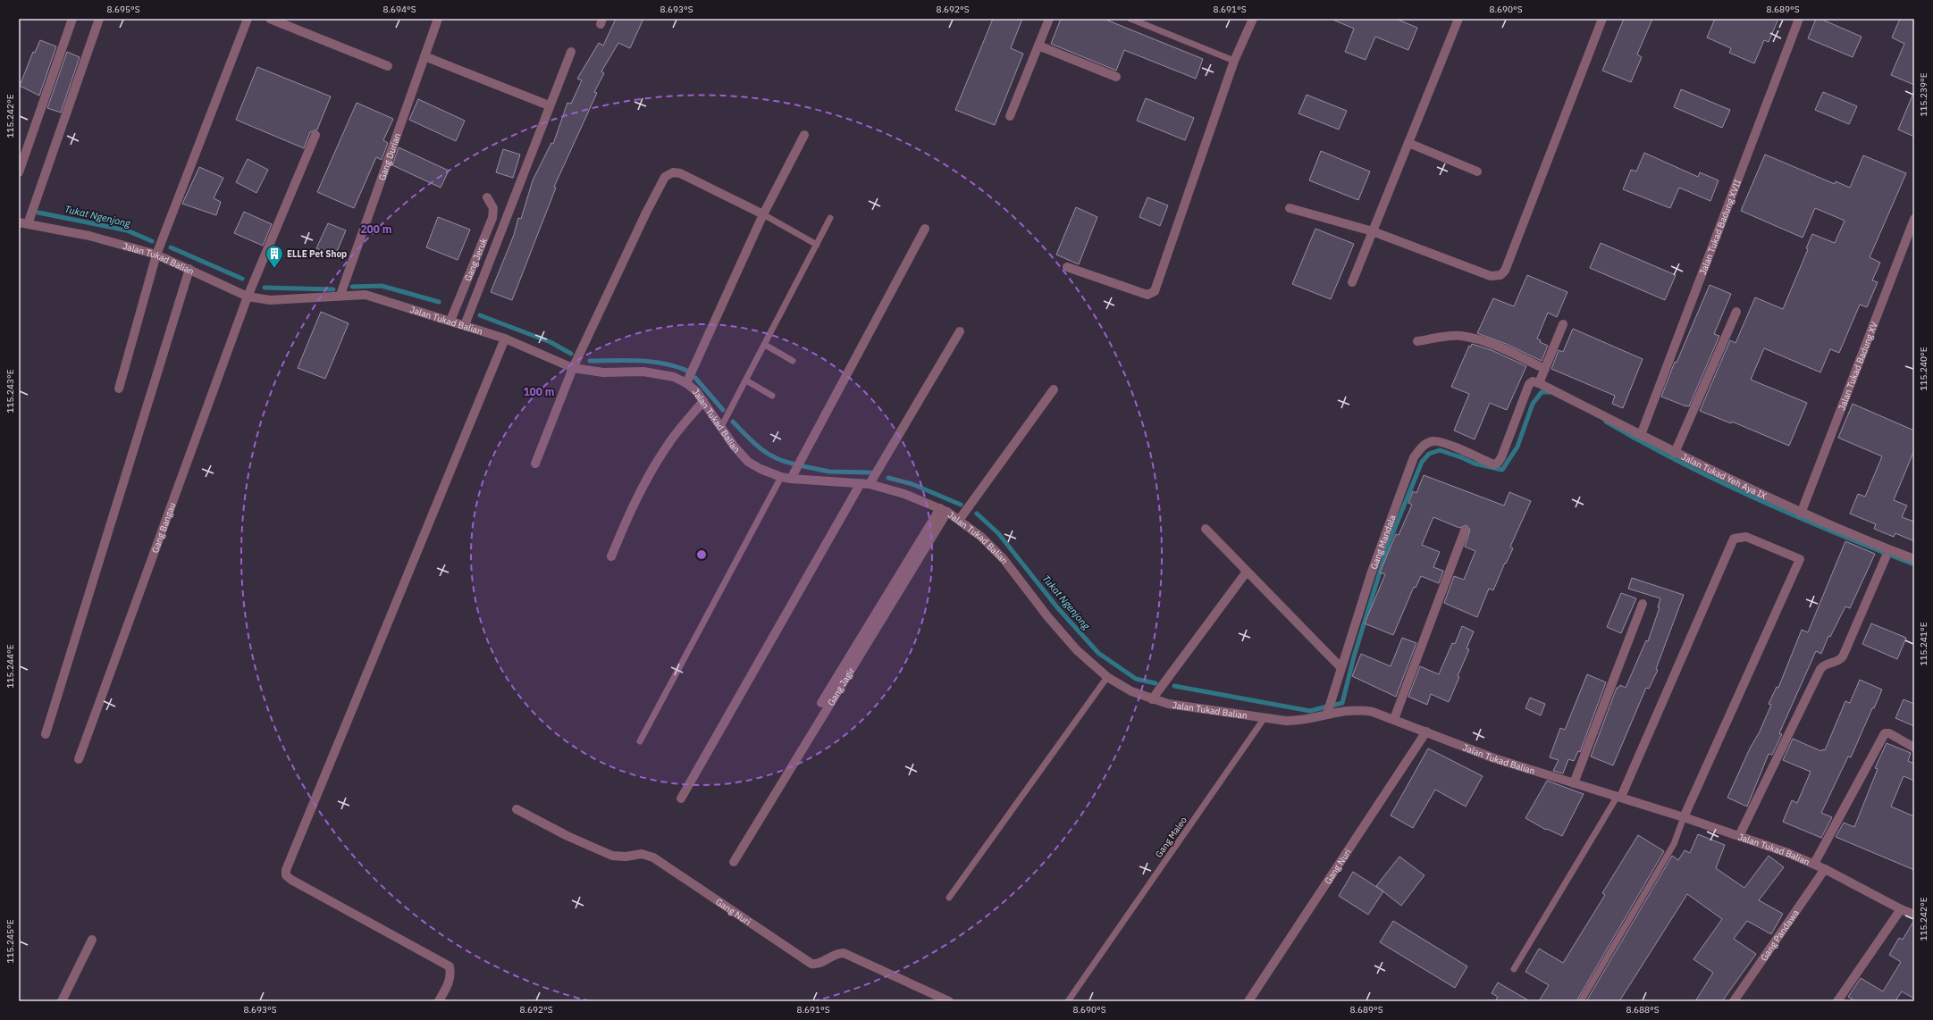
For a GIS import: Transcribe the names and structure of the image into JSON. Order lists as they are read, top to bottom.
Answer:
{
  "streets": {
    "street": [
      "Gang Durian",
      "Jalan Tukad Badung XVII",
      "Jalan Tukad Balian",
      "Gang Jeruk",
      "Jalan Tukad Badung XV",
      "Jalan Tukad Yeh Aya IX",
      "Gang Bangau",
      "Gang Mandala",
      "Gang Jagir",
      "Gang Nuri",
      "Gang Pandawa"
    ],
    "lane": ["Gang Maleo"]
  },
  "crossings": [
    ["Gang Durian", "Jalan Tukad Balian"],
    ["Jalan Tukad Badung XVII", "Jalan Tukad Yeh Aya IX"],
    ["Jalan Tukad Balian", "Gang Jeruk"],
    ["Jalan Tukad Balian", "Gang Bangau"],
    ["Jalan Tukad Balian", "Gang Mandala"],
    ["Jalan Tukad Balian", "Gang Jagir"],
    ["Jalan Tukad Balian", "Gang Maleo"],
    ["Jalan Tukad Balian", "Gang Nuri"],
    ["Jalan Tukad Balian", "Gang Pandawa"],
    ["Jalan Tukad Badung XV", "Jalan Tukad Yeh Aya IX"],
    ["Jalan Tukad Yeh Aya IX", "Gang Mandala"]
  ],
  "water": ["Tukat Ngenjong"],
  "places": {
    "building": ["ELLE Pet Shop"]
  },
  "coordinates": [
    "8.695°S",
    "8.694°S",
    "8.693°S",
    "8.692°S",
    "8.691°S",
    "8.690°S",
    "8.689°S",
    "115.239°E",
    "115.242°E",
    "115.240°E",
    "115.243°E",
    "115.241°E",
    "115.244°E",
    "115.245°E",
    "8.688°S"
  ],
  "rings": ["200 m", "100 m"]
}
